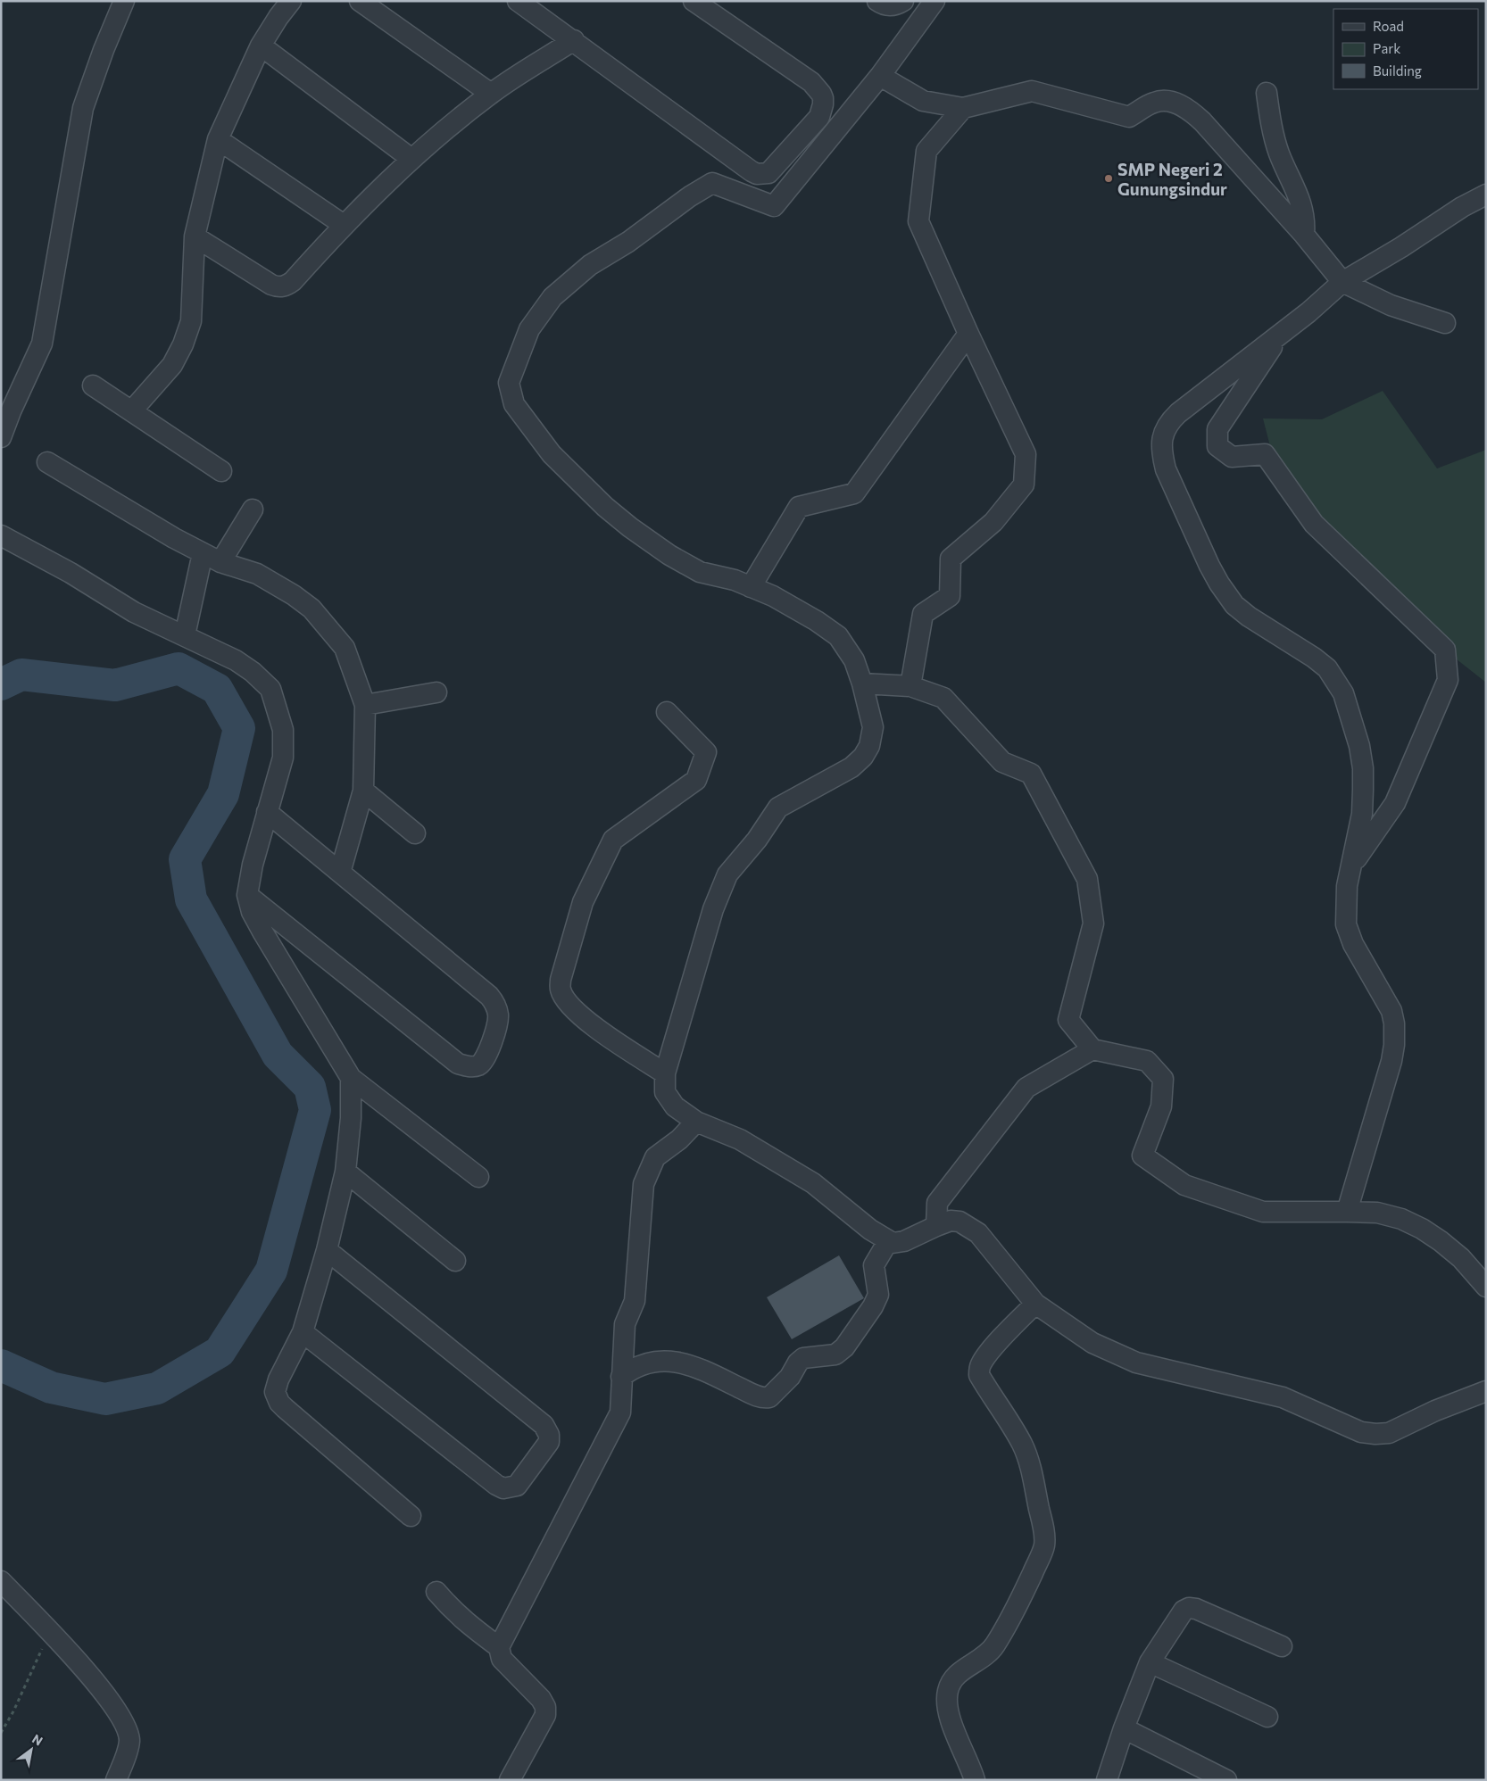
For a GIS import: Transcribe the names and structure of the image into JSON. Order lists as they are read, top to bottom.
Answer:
{
  "places": ["SMP Negeri 2 Gunungsindur"],
  "legend": ["Road", "Park", "Building"],
  "north": "top right"
}
